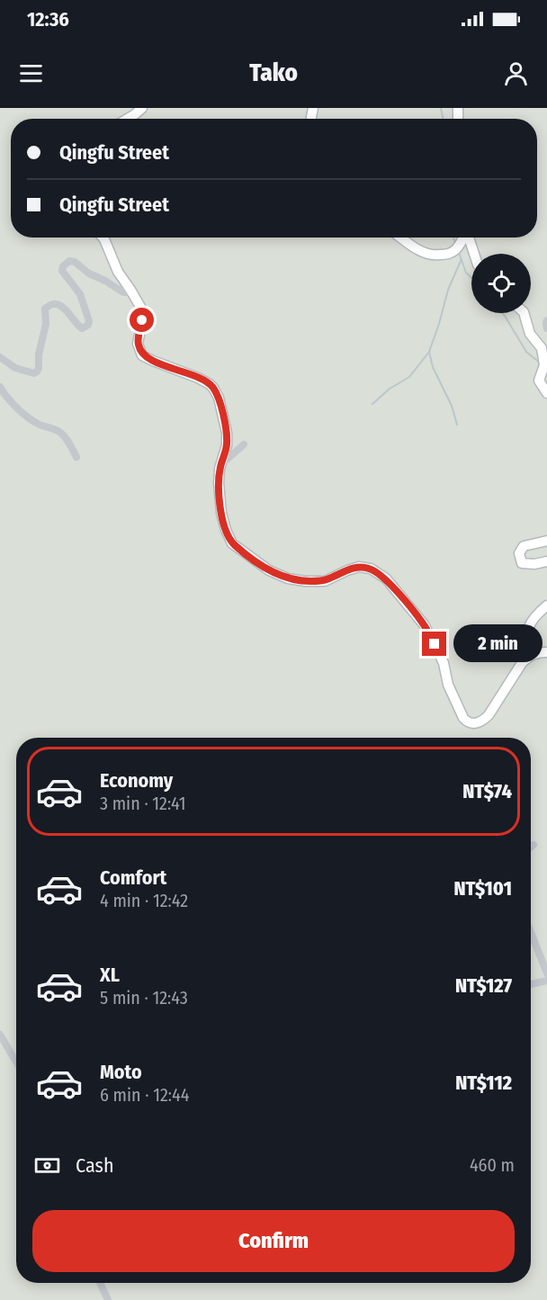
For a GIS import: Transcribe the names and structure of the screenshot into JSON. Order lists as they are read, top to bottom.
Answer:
{
  "page": {
    "status": "12:36",
    "header": "Tako",
    "banner": ["Qingfu Street", "Qingfu Street"],
    "bubble": "2 min",
    "list": [
      {
        "name": "Economy",
        "note": "3 min · 12:41",
        "value": "NT$74"
      },
      {
        "name": "Comfort",
        "note": "4 min · 12:42",
        "value": "NT$101"
      },
      {
        "name": "XL",
        "note": "5 min · 12:43",
        "value": "NT$127"
      },
      {
        "name": "Moto",
        "note": "6 min · 12:44",
        "value": "NT$112"
      }
    ],
    "pay": ["Cash", "460 m"],
    "buttons": "Confirm"
  }
}
